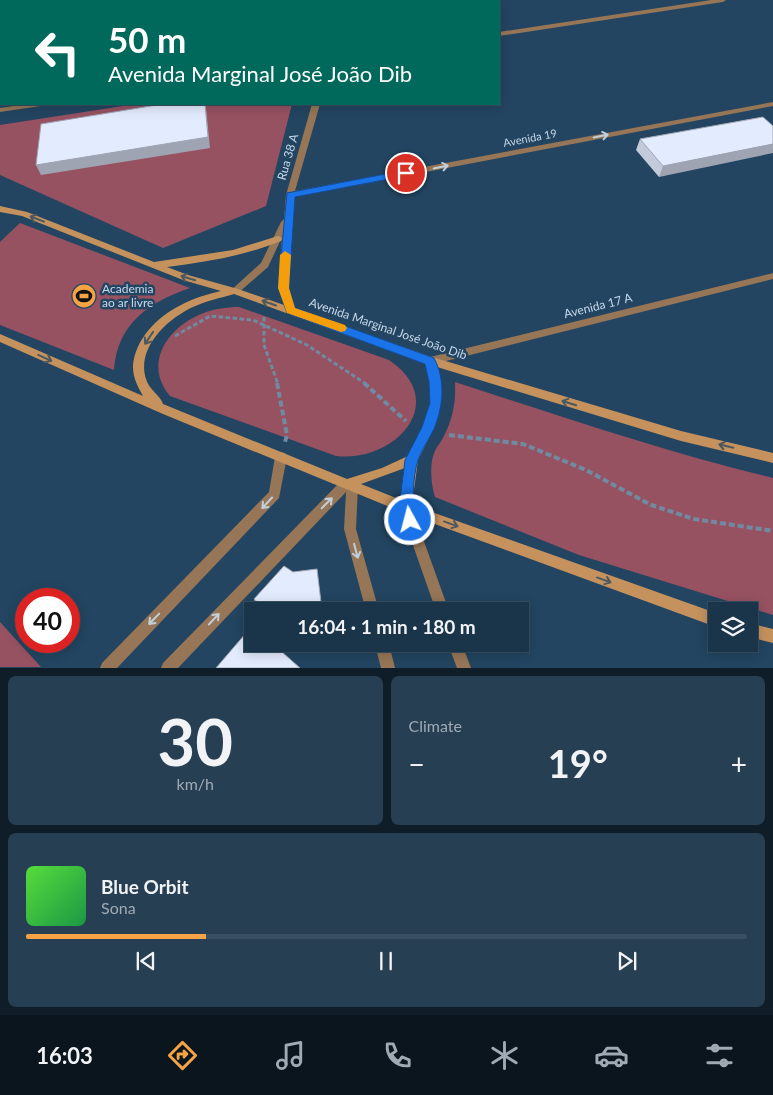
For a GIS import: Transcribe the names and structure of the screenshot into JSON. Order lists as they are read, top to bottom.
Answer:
{
  "streets": {
    "main road": ["Avenida Marginal José João Dib"],
    "street": ["Avenida 19", "Rua 38 A", "Avenida 17 A"]
  },
  "crossings": [
    ["Avenida 19", "Rua 38 A"],
    ["Rua 38 A", "Avenida Marginal José João Dib"],
    ["Avenida 17 A", "Avenida Marginal José João Dib"]
  ],
  "one_way": ["Avenida 19", "Avenida Marginal José João Dib"],
  "places": {
    "sports": ["Academia ao ar livre"]
  },
  "page": {
    "turn": ["50 m", "Avenida Marginal José João Dib"],
    "limit": "40",
    "trip": "16:04 · 1 min · 180 m",
    "tile": [
      ["30", "km/h"],
      "Climate"
    ],
    "heat": ["−", "19°", "+"],
    "song": ["Blue Orbit", "Sona"],
    "tabs": "16:03"
  }
}
